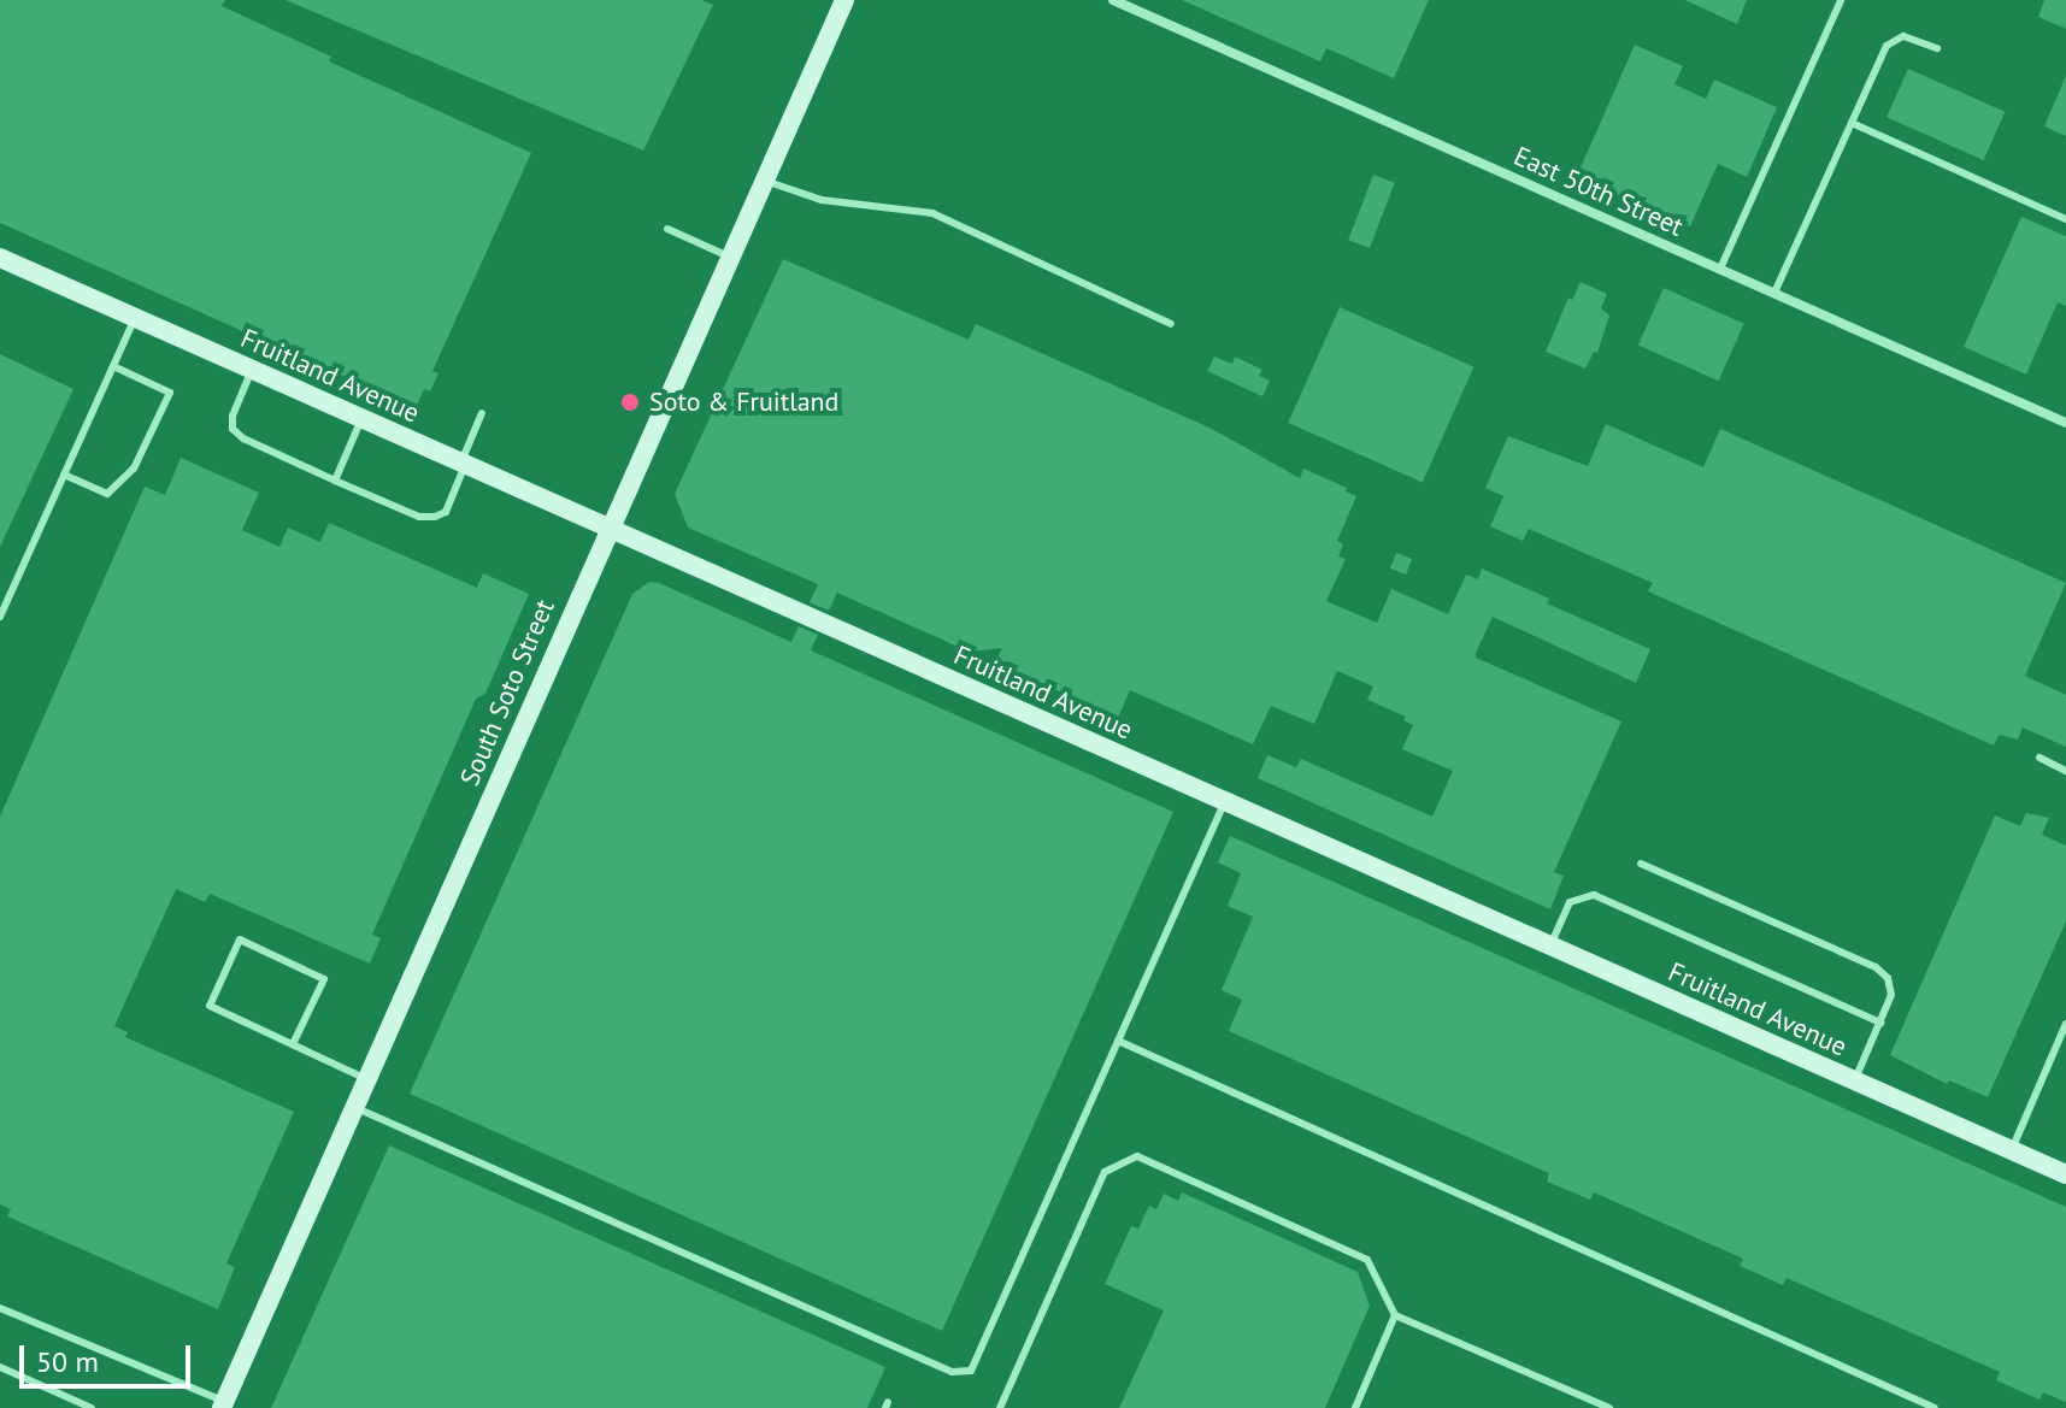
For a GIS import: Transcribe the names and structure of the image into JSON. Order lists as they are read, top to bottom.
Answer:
{
  "streets": {
    "street": ["East 50th Street", "Fruitland Avenue", "South Soto Street"]
  },
  "crossings": [
    ["Fruitland Avenue", "South Soto Street"]
  ],
  "places": ["Soto & Fruitland"],
  "scale_bar": "50 m"
}
